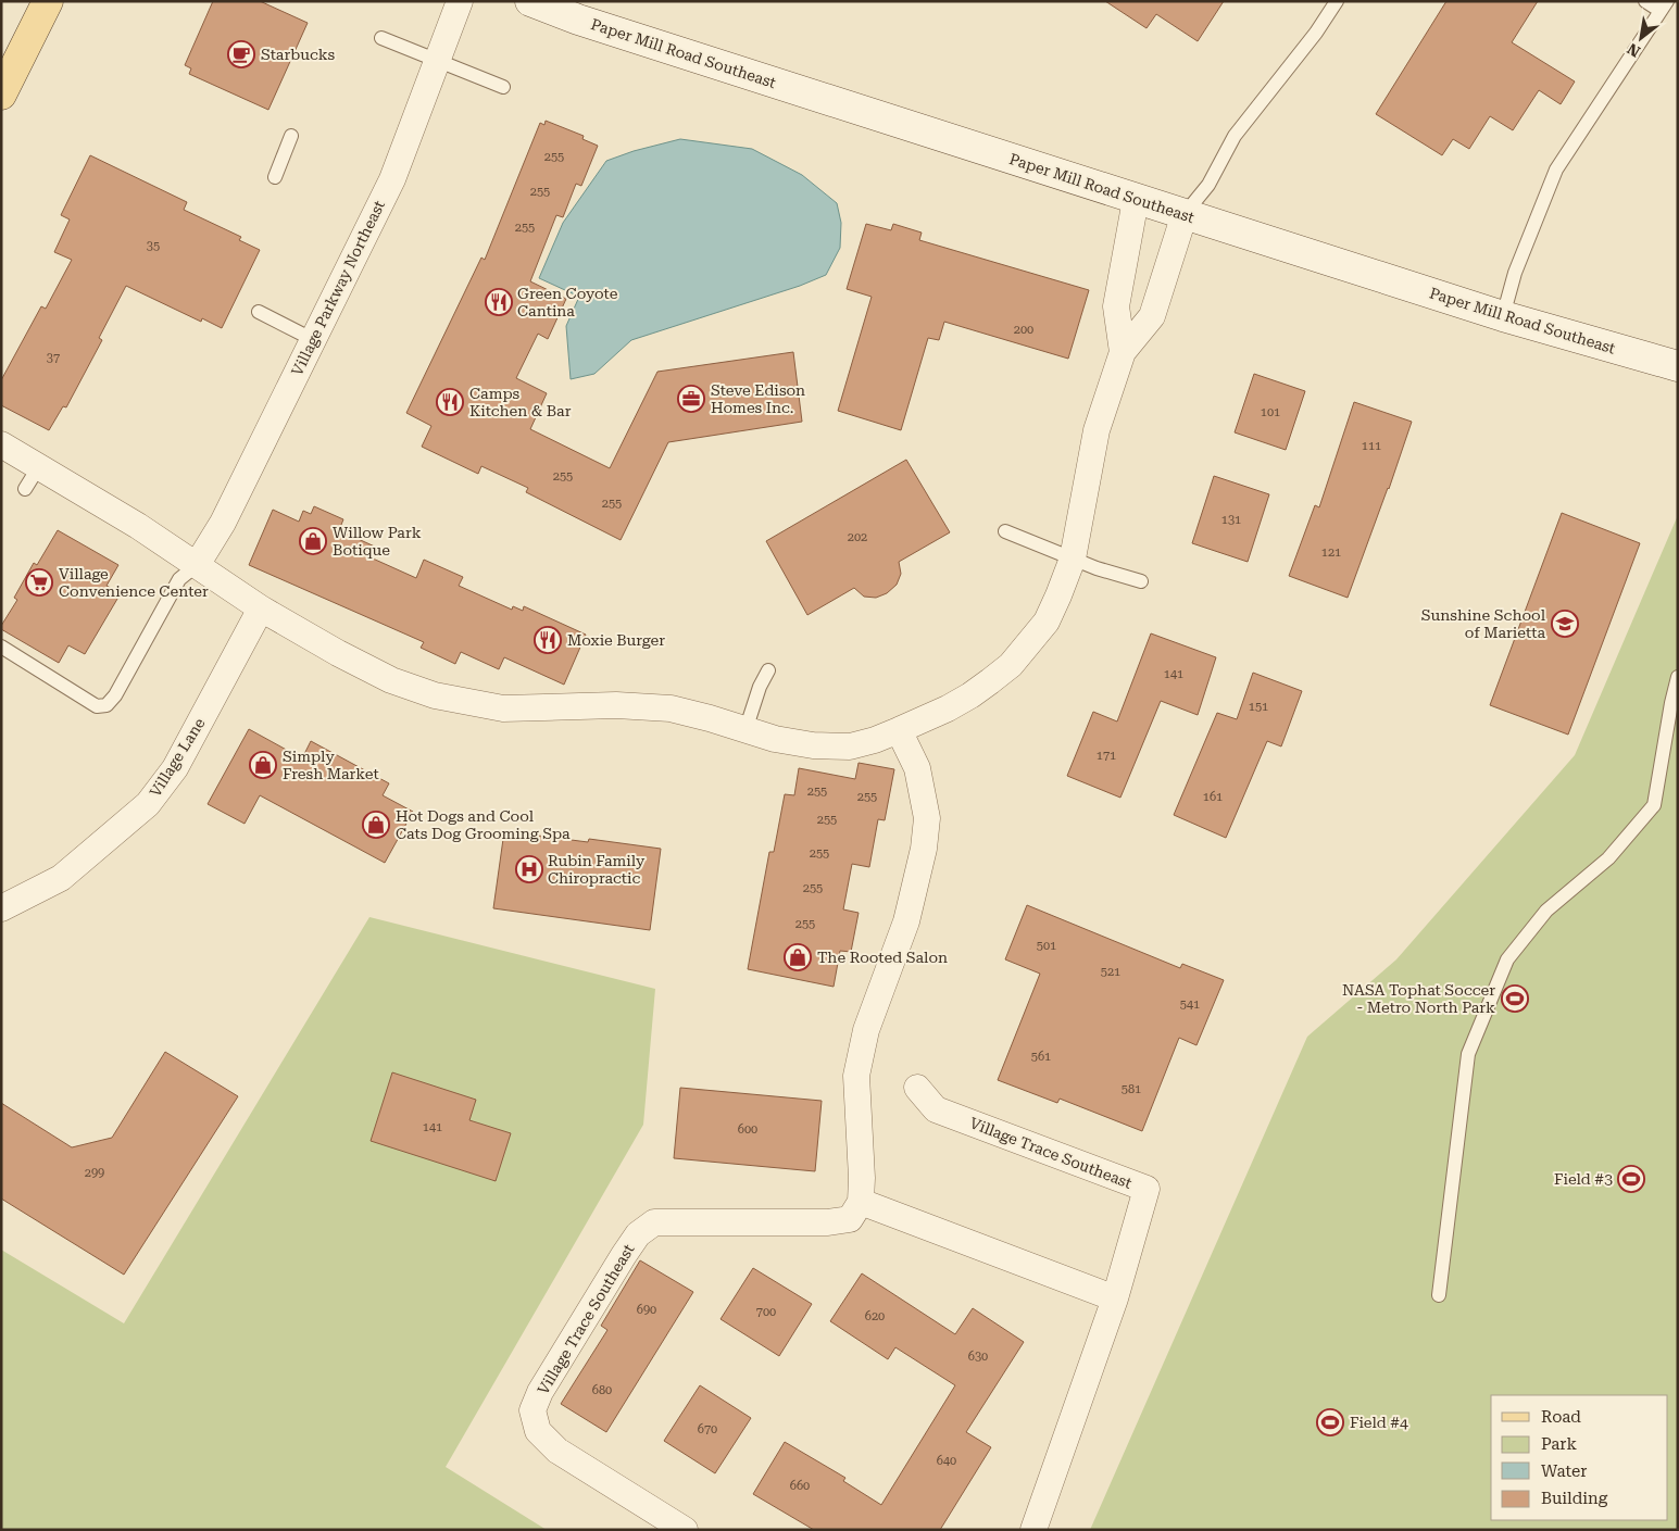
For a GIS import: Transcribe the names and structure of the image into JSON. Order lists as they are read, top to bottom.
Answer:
{
  "streets": {
    "street": [
      "Paper Mill Road Southeast",
      "Village Parkway Northeast",
      "Village Lane",
      "Village Trace Southeast"
    ]
  },
  "places": {
    "cafe": ["Starbucks"],
    "restaurant": ["Green Coyote Cantina", "Camps Kitchen & Bar", "Moxie Burger"],
    "office": ["Steve Edison Homes Inc."],
    "shop": [
      "Willow Park Botique",
      "Simply Fresh Market",
      "Hot Dogs and Cool Cats Dog Grooming Spa",
      "The Rooted Salon"
    ],
    "supermarket": ["Village Convenience Center"],
    "school or university": ["Sunshine School of Marietta"],
    "hospital": ["Rubin Family Chiropractic"],
    "sports": ["NASA Tophat Soccer - Metro North Park", "Field #3", "Field #4"]
  },
  "house_numbers": [
    "255",
    "255",
    "255",
    "35",
    "200",
    "37",
    "101",
    "111",
    "255",
    "255",
    "131",
    "202",
    "121",
    "141",
    "151",
    "171",
    "255",
    "255",
    "161",
    "255",
    "255",
    "255",
    "255",
    "501",
    "521",
    "541",
    "561",
    "581",
    "141",
    "600",
    "299",
    "690",
    "700",
    "620",
    "630",
    "680",
    "670",
    "640",
    "660"
  ],
  "legend": [
    "Road",
    "Park",
    "Water",
    "Building"
  ],
  "north": "bottom left"
}
